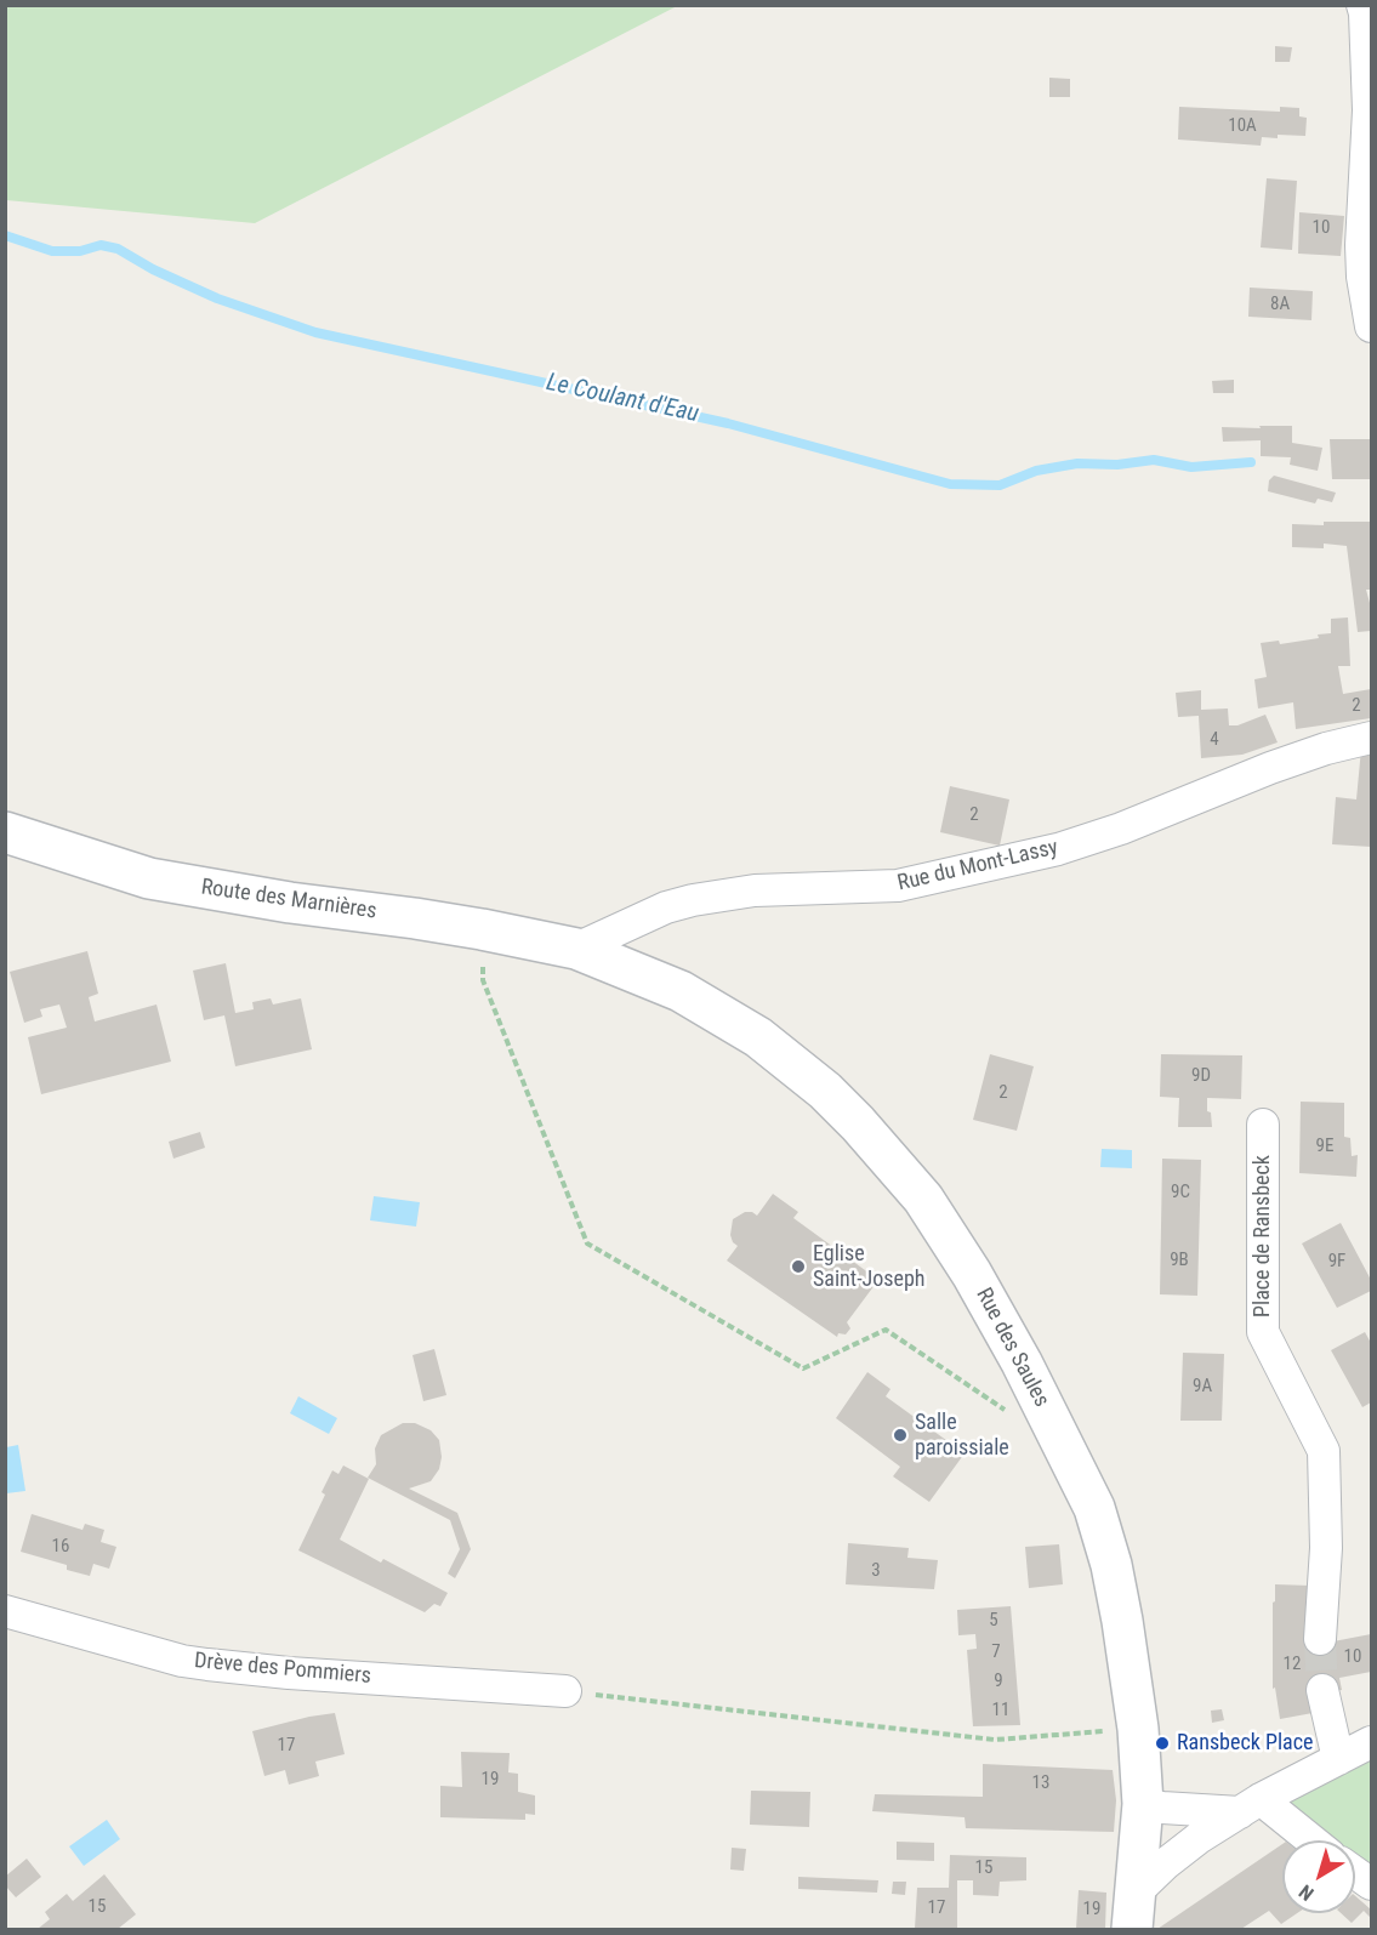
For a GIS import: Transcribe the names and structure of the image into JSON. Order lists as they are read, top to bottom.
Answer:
{
  "streets": {
    "street": [
      "Rue du Mont-Lassy",
      "Route des Marnières",
      "Place de Ransbeck",
      "Rue des Saules",
      "Drève des Pommiers"
    ]
  },
  "crossings": [
    ["Rue du Mont-Lassy", "Route des Marnières"],
    ["Rue du Mont-Lassy", "Rue des Saules"],
    ["Route des Marnières", "Rue des Saules"]
  ],
  "water": ["Le Coulant d'Eau"],
  "places": ["Eglise Saint-Joseph", "Salle paroissiale", "Ransbeck Place"],
  "house_numbers": [
    "10A",
    "10",
    "8A",
    "2",
    "4",
    "2",
    "9D",
    "2",
    "9E",
    "9C",
    "9B",
    "9F",
    "9A",
    "16",
    "3",
    "5",
    "7",
    "10",
    "12",
    "9",
    "11",
    "17",
    "19",
    "13",
    "15",
    "15",
    "17",
    "19"
  ],
  "north": "bottom left"
}
